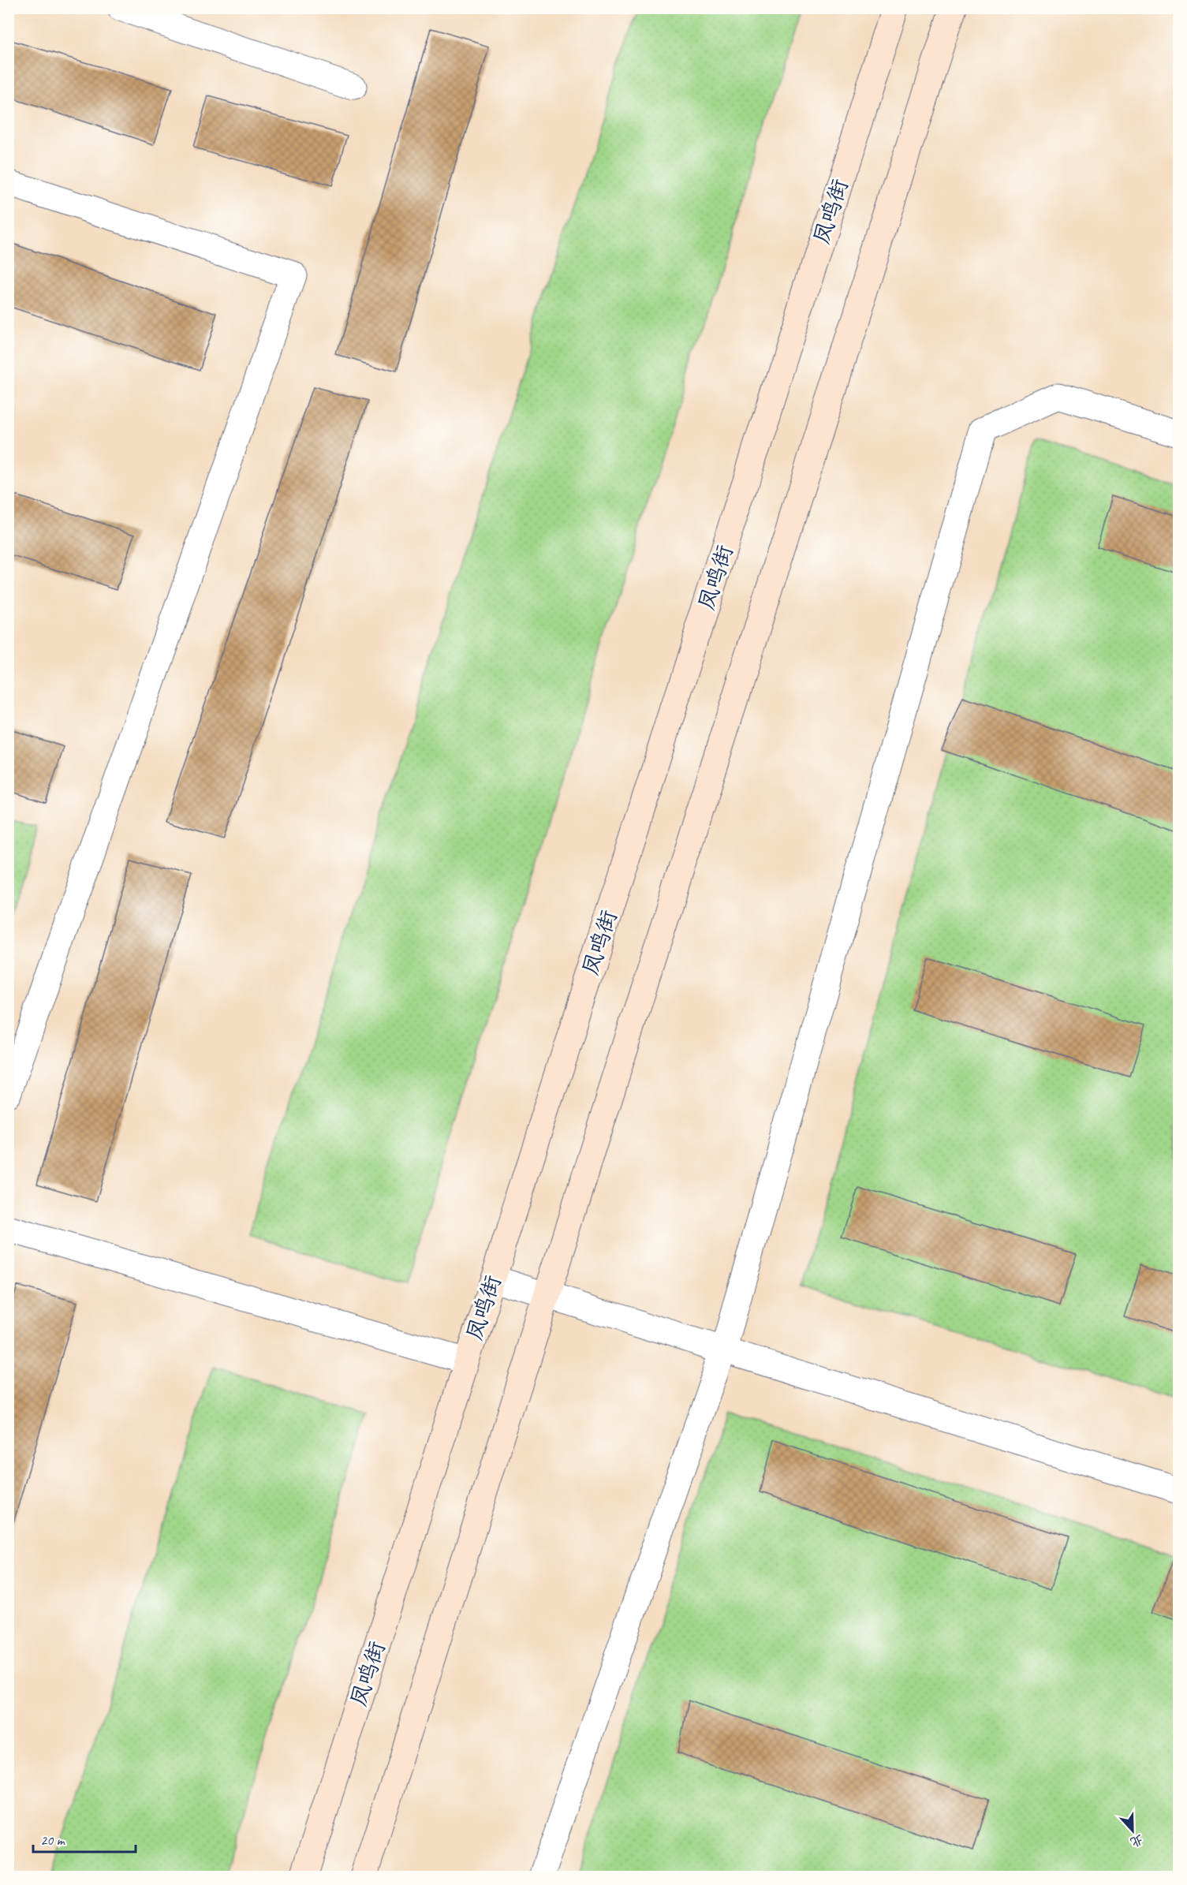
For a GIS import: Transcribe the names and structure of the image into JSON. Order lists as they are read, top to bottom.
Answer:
{
  "streets": {
    "main road": ["凤鸣街"]
  },
  "scale_bar": "20 m",
  "north": "bottom"
}
